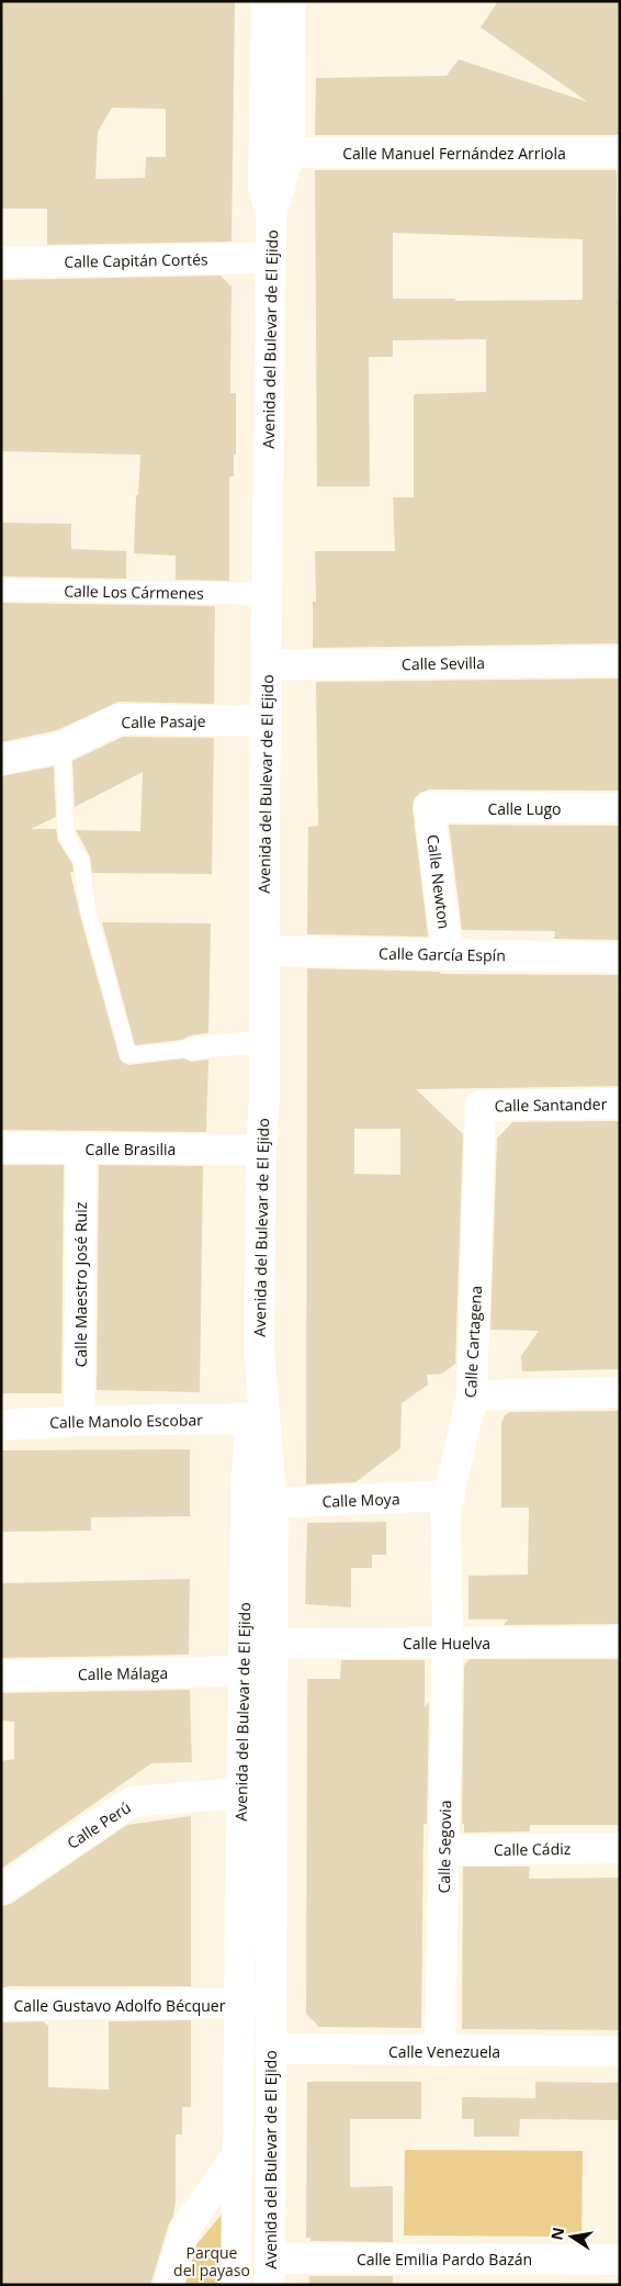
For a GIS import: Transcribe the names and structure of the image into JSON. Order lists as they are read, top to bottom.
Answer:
{
  "streets": {
    "street": [
      "Calle Manuel Fernández Arriola",
      "Calle Capitán Cortés",
      "Avenida del Bulevar de El Ejido",
      "Calle Los Cármenes",
      "Calle Sevilla",
      "Calle Pasaje",
      "Calle Lugo",
      "Calle Newton",
      "Calle García Espín",
      "Calle Santander",
      "Calle Brasilia",
      "Calle Maestro José Ruiz",
      "Calle Cartagena",
      "Calle Manolo Escobar",
      "Calle Moya",
      "Calle Huelva",
      "Calle Málaga",
      "Calle Perú",
      "Calle Segovia",
      "Calle Cádiz",
      "Calle Gustavo Adolfo Bécquer",
      "Calle Venezuela",
      "Calle Emilia Pardo Bazán"
    ]
  },
  "crossings": [
    ["Calle Manuel Fernández Arriola", "Avenida del Bulevar de El Ejido"],
    ["Calle Capitán Cortés", "Avenida del Bulevar de El Ejido"],
    ["Avenida del Bulevar de El Ejido", "Calle Los Cármenes"],
    ["Avenida del Bulevar de El Ejido", "Calle Sevilla"],
    ["Avenida del Bulevar de El Ejido", "Calle Pasaje"],
    ["Avenida del Bulevar de El Ejido", "Calle García Espín"],
    ["Avenida del Bulevar de El Ejido", "Calle Brasilia"],
    ["Avenida del Bulevar de El Ejido", "Calle Manolo Escobar"],
    ["Avenida del Bulevar de El Ejido", "Calle Moya"],
    ["Avenida del Bulevar de El Ejido", "Calle Huelva"],
    ["Avenida del Bulevar de El Ejido", "Calle Málaga"],
    ["Avenida del Bulevar de El Ejido", "Calle Perú"],
    ["Avenida del Bulevar de El Ejido", "Calle Gustavo Adolfo Bécquer"],
    ["Avenida del Bulevar de El Ejido", "Calle Venezuela"],
    ["Avenida del Bulevar de El Ejido", "Calle Emilia Pardo Bazán"],
    ["Calle Lugo", "Calle Newton"],
    ["Calle Newton", "Calle García Espín"],
    ["Calle Santander", "Calle Cartagena"],
    ["Calle Brasilia", "Calle Maestro José Ruiz"],
    ["Calle Maestro José Ruiz", "Calle Manolo Escobar"],
    ["Calle Cartagena", "Calle Moya"],
    ["Calle Cartagena", "Calle Huelva"],
    ["Calle Cartagena", "Calle Segovia"],
    ["Calle Huelva", "Calle Segovia"],
    ["Calle Segovia", "Calle Cádiz"],
    ["Calle Segovia", "Calle Venezuela"]
  ],
  "parks": ["Parque del payaso"],
  "north": "left"
}
